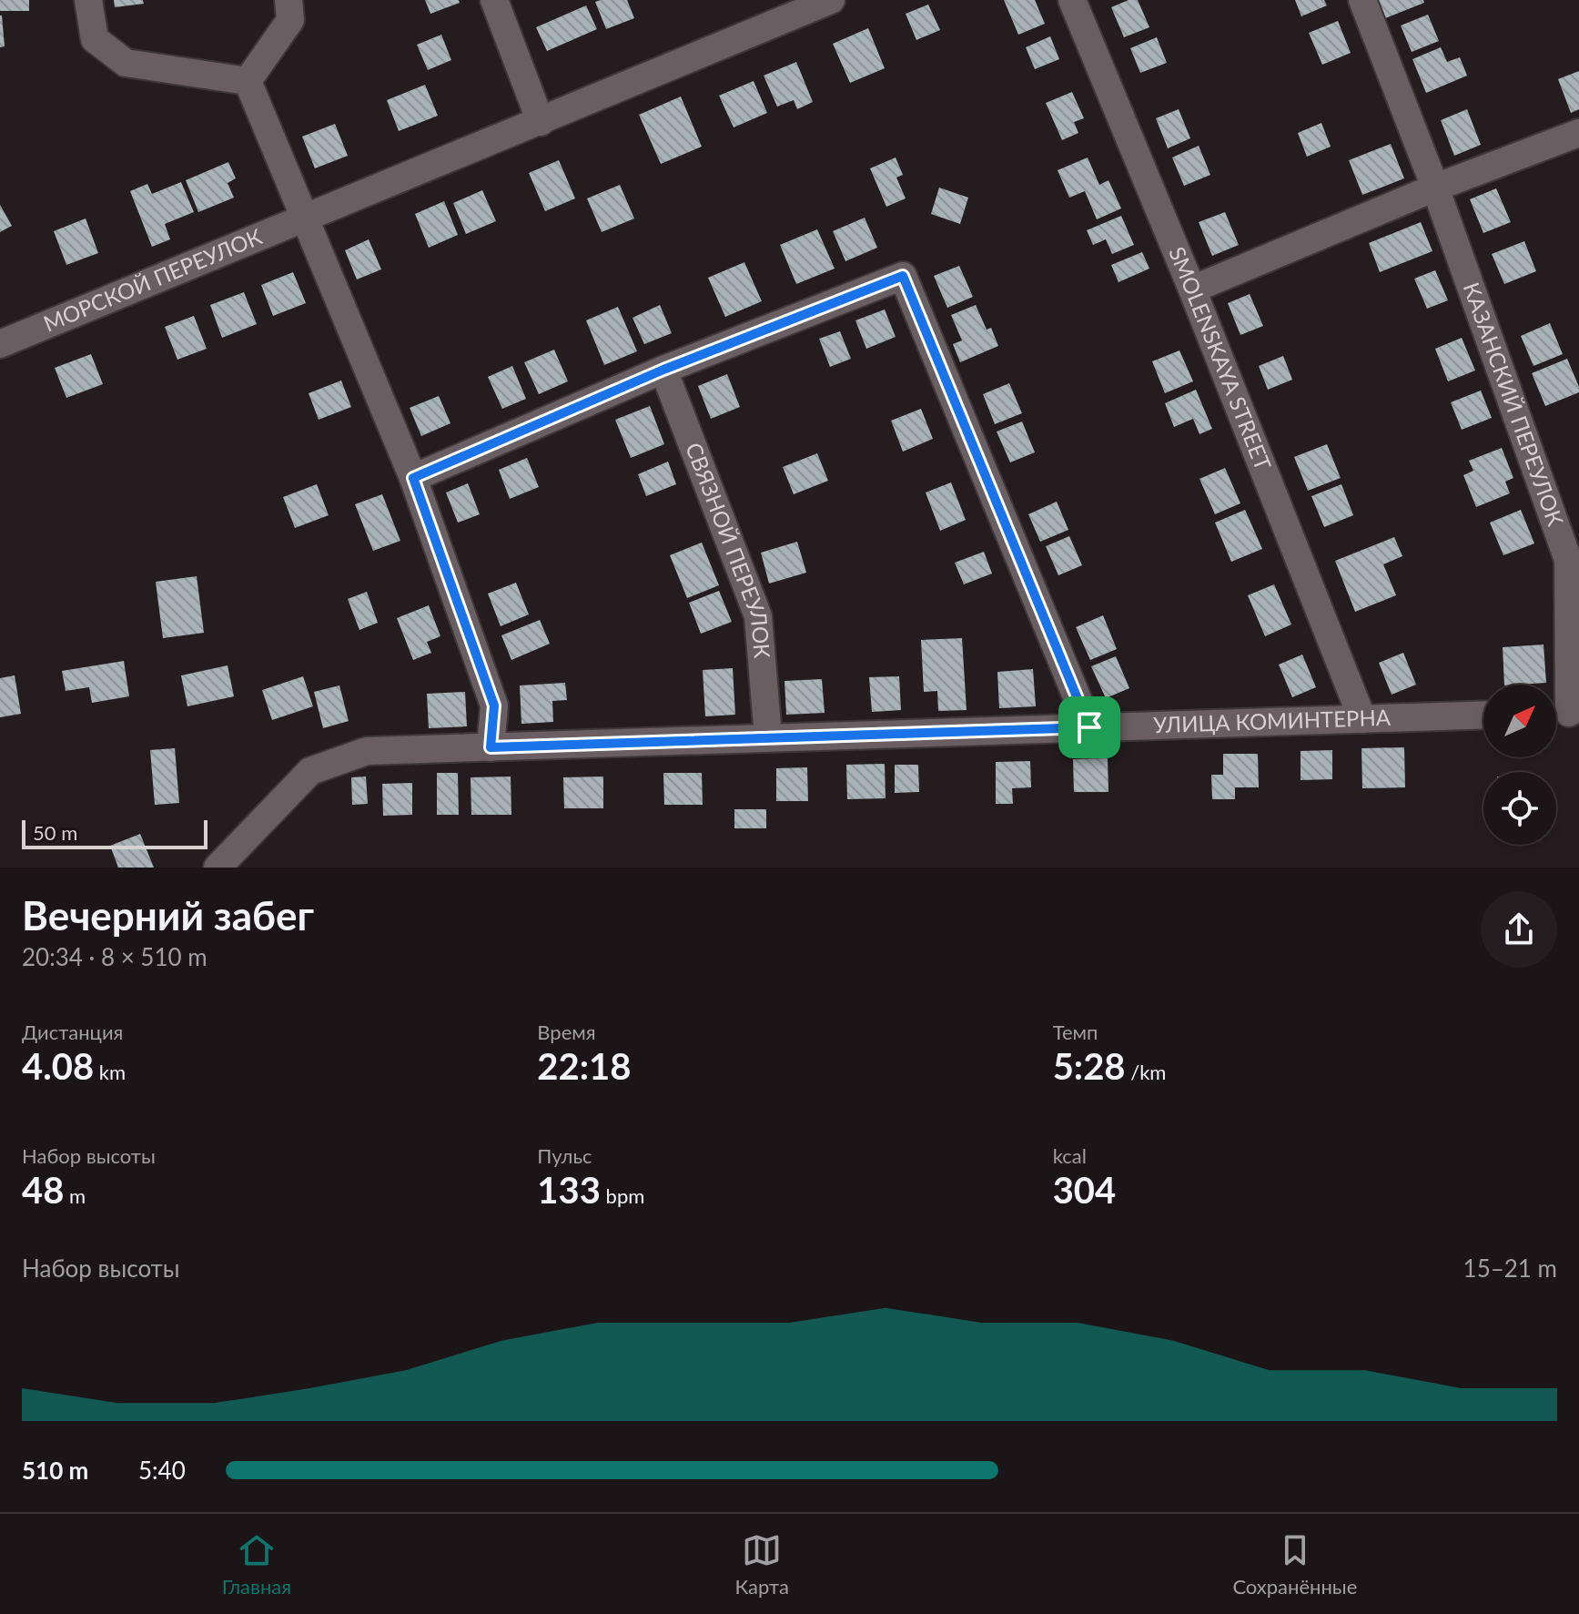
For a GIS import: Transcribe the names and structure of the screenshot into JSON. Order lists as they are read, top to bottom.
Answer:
{
  "streets": {
    "street": [
      "МОРСКОЙ ПЕРЕУЛОК",
      "SMOLENSKAYA STREET",
      "КАЗАНСКИЙ ПЕРЕУЛОК",
      "СВЯЗНОЙ ПЕРЕУЛОК",
      "УЛИЦА КОМИНТЕРНА"
    ]
  },
  "crossings": [
    ["SMOLENSKAYA STREET", "УЛИЦА КОМИНТЕРНА"],
    ["СВЯЗНОЙ ПЕРЕУЛОК", "УЛИЦА КОМИНТЕРНА"]
  ],
  "scale_bar": "50 m",
  "north": "top right",
  "page": {
    "scale": "50 m",
    "heading": ["Вечерний забег", "20:34 · 8 × 510 m"],
    "stats": [
      ["Дистанция", "4.08 km"],
      ["Время", "22:18"],
      ["Темп", "5:28 /km"],
      ["Набор высоты", "48 m"],
      ["Пульс", "133 bpm"],
      ["kcal", "304"]
    ],
    "chart": ["Набор высоты", "15–21 m"],
    "list": [
      {
        "name": "510 m",
        "note": "5:40"
      }
    ],
    "tabs": ["Главная", "Карта", "Сохранённые"]
  }
}
